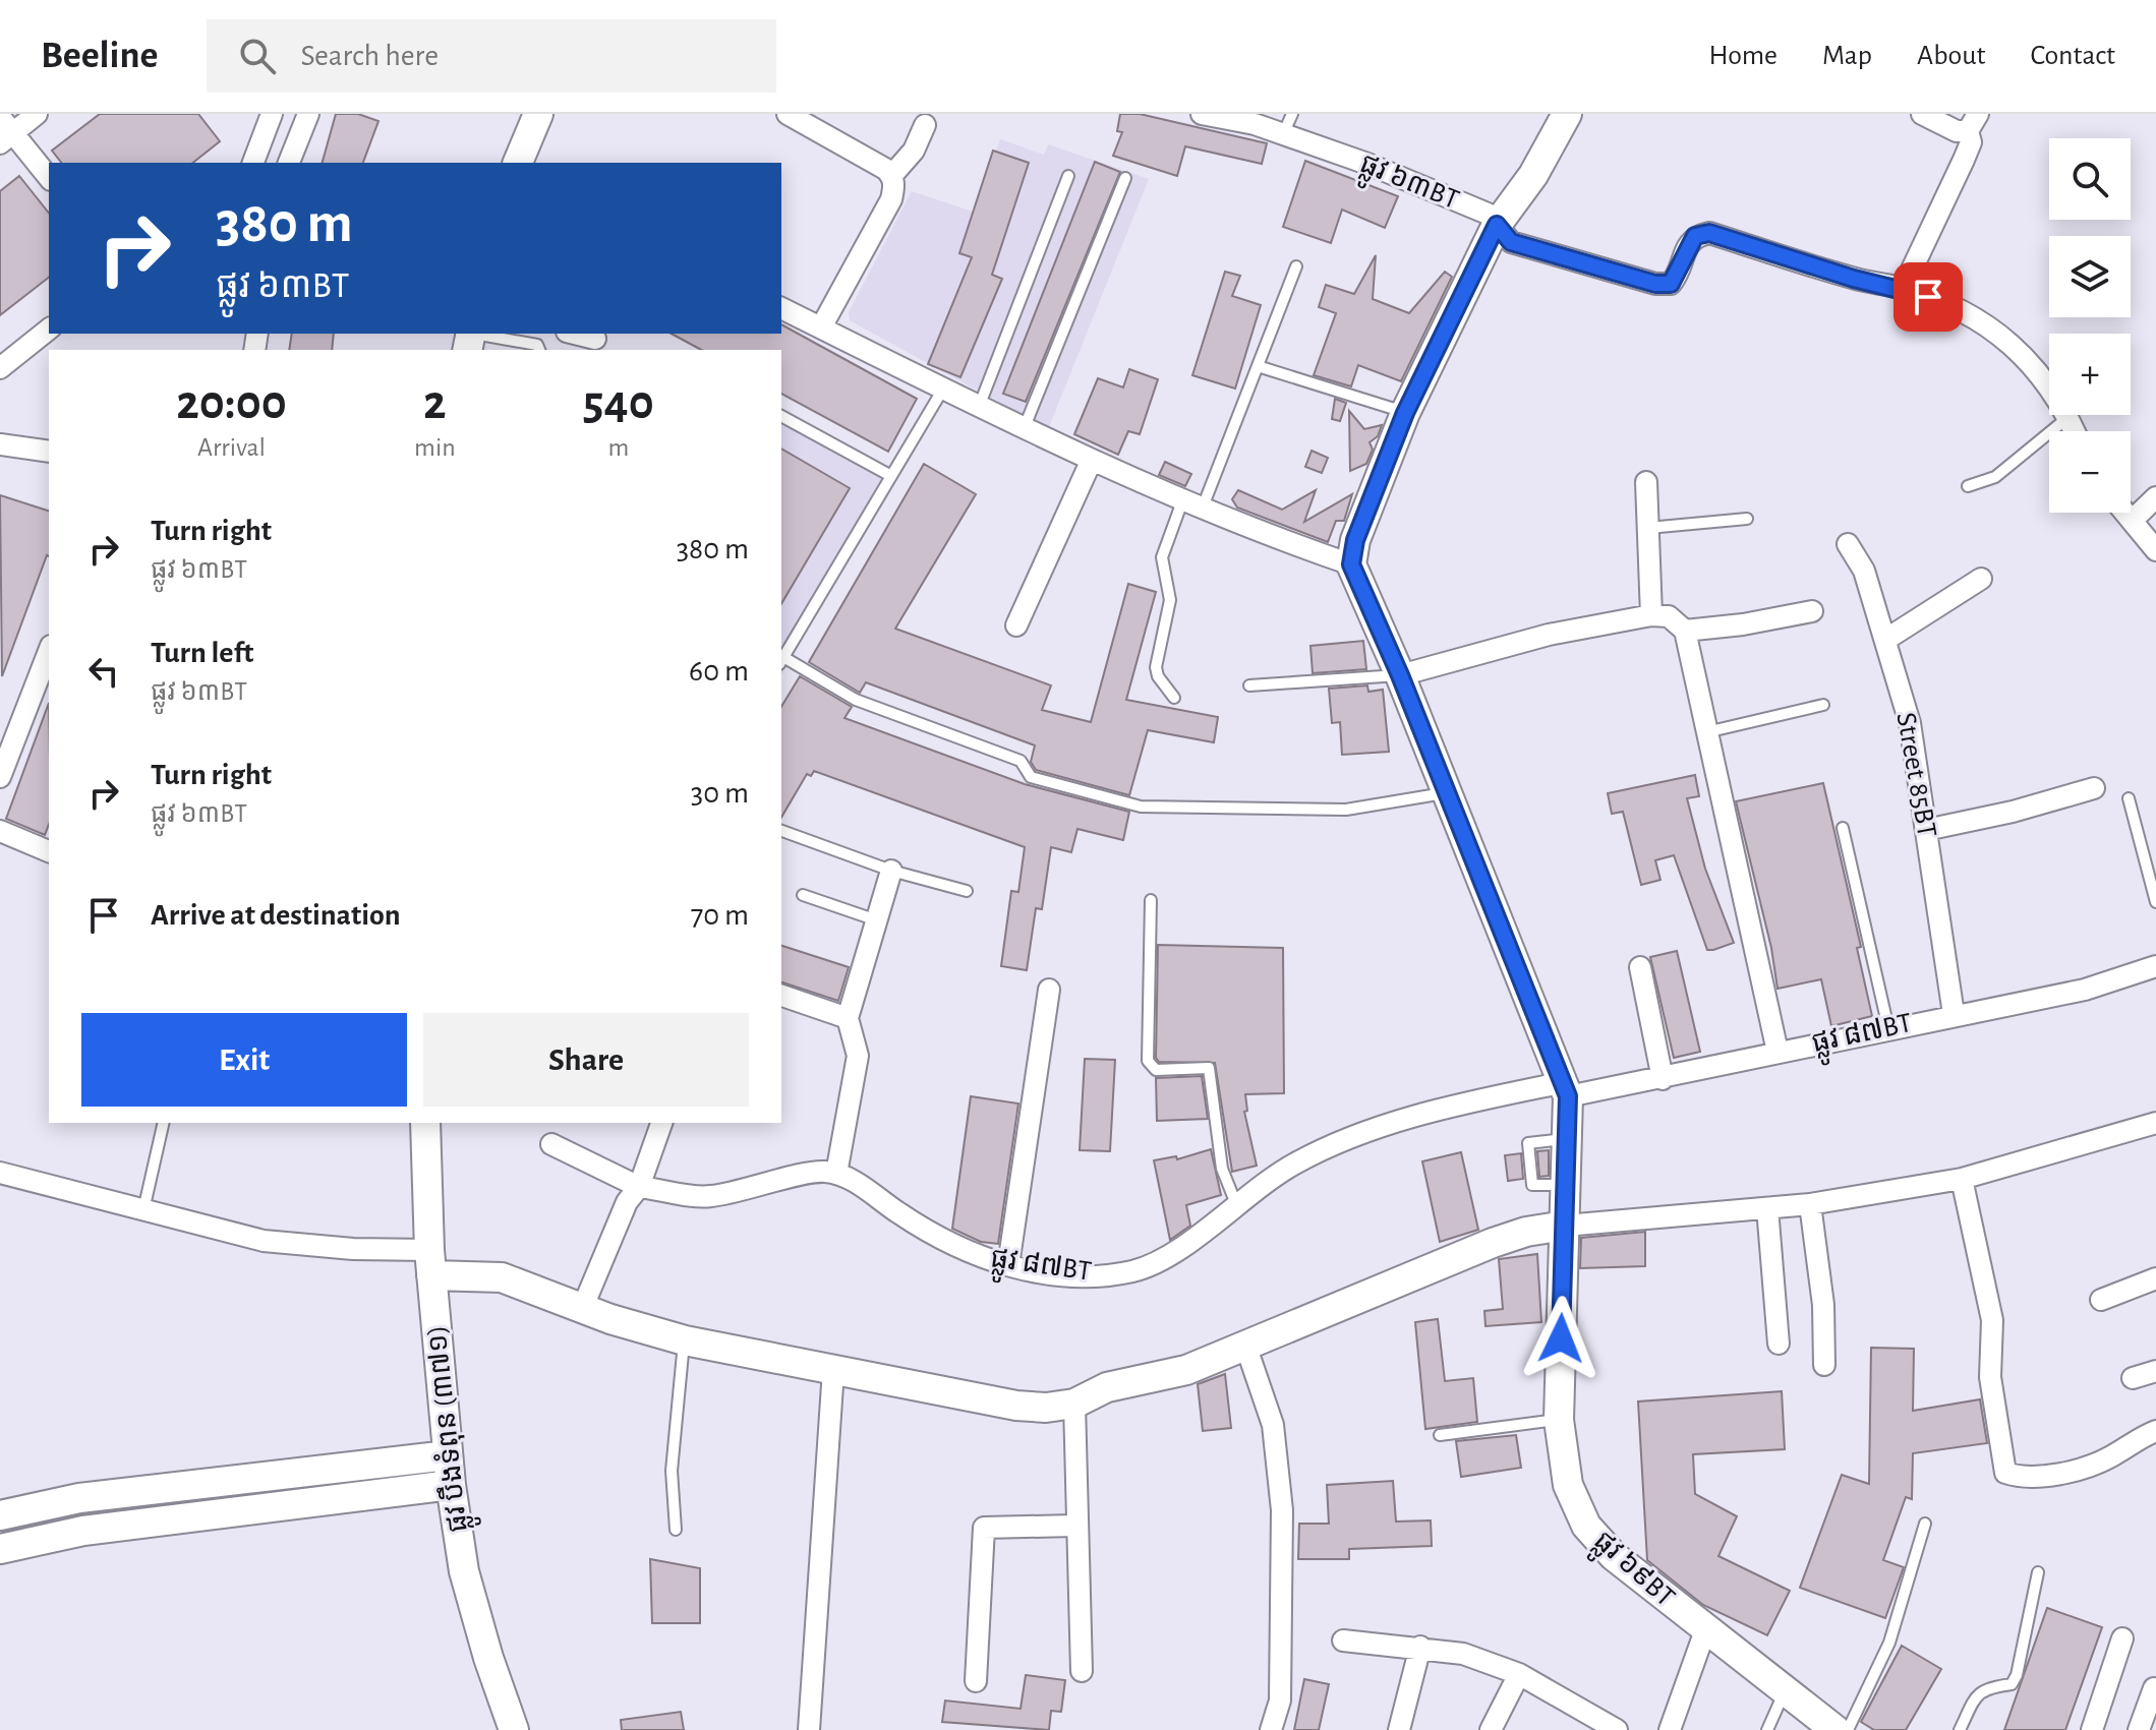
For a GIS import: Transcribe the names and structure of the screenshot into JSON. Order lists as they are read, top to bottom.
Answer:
{
  "streets": {
    "street": [
      "ផ្លូវ ៦៣BT",
      "Street 85BT",
      "ផ្លូវ ៨៧BT",
      "ផ្លូវ បឹងទំពុន (៣៧១)",
      "ផ្លូវ ៦៩BT"
    ]
  },
  "crossings": [
    ["Street 85BT", "ផ្លូវ ៨៧BT"],
    ["ផ្លូវ ៨៧BT", "ផ្លូវ ៦៩BT"]
  ],
  "page": {
    "header": "Beeline",
    "search": "Search here",
    "nav": [
      "Home",
      "Map",
      "About",
      "Contact"
    ],
    "map_buttons": ["+", "−"],
    "turn": ["380 m", "ផ្លូវ ៦៣BT"],
    "eta": [
      "20:00",
      "Arrival",
      "2",
      "min",
      "540",
      "m"
    ],
    "list": [
      {
        "name": "Turn right",
        "note": "ផ្លូវ ៦៣BT",
        "value": "380 m"
      },
      {
        "name": "Turn left",
        "note": "ផ្លូវ ៦៣BT",
        "value": "60 m"
      },
      {
        "name": "Turn right",
        "note": "ផ្លូវ ៦៣BT",
        "value": "30 m"
      },
      {
        "name": "Arrive at destination",
        "value": "70 m"
      }
    ],
    "buttons": ["Exit", "Share"]
  }
}
